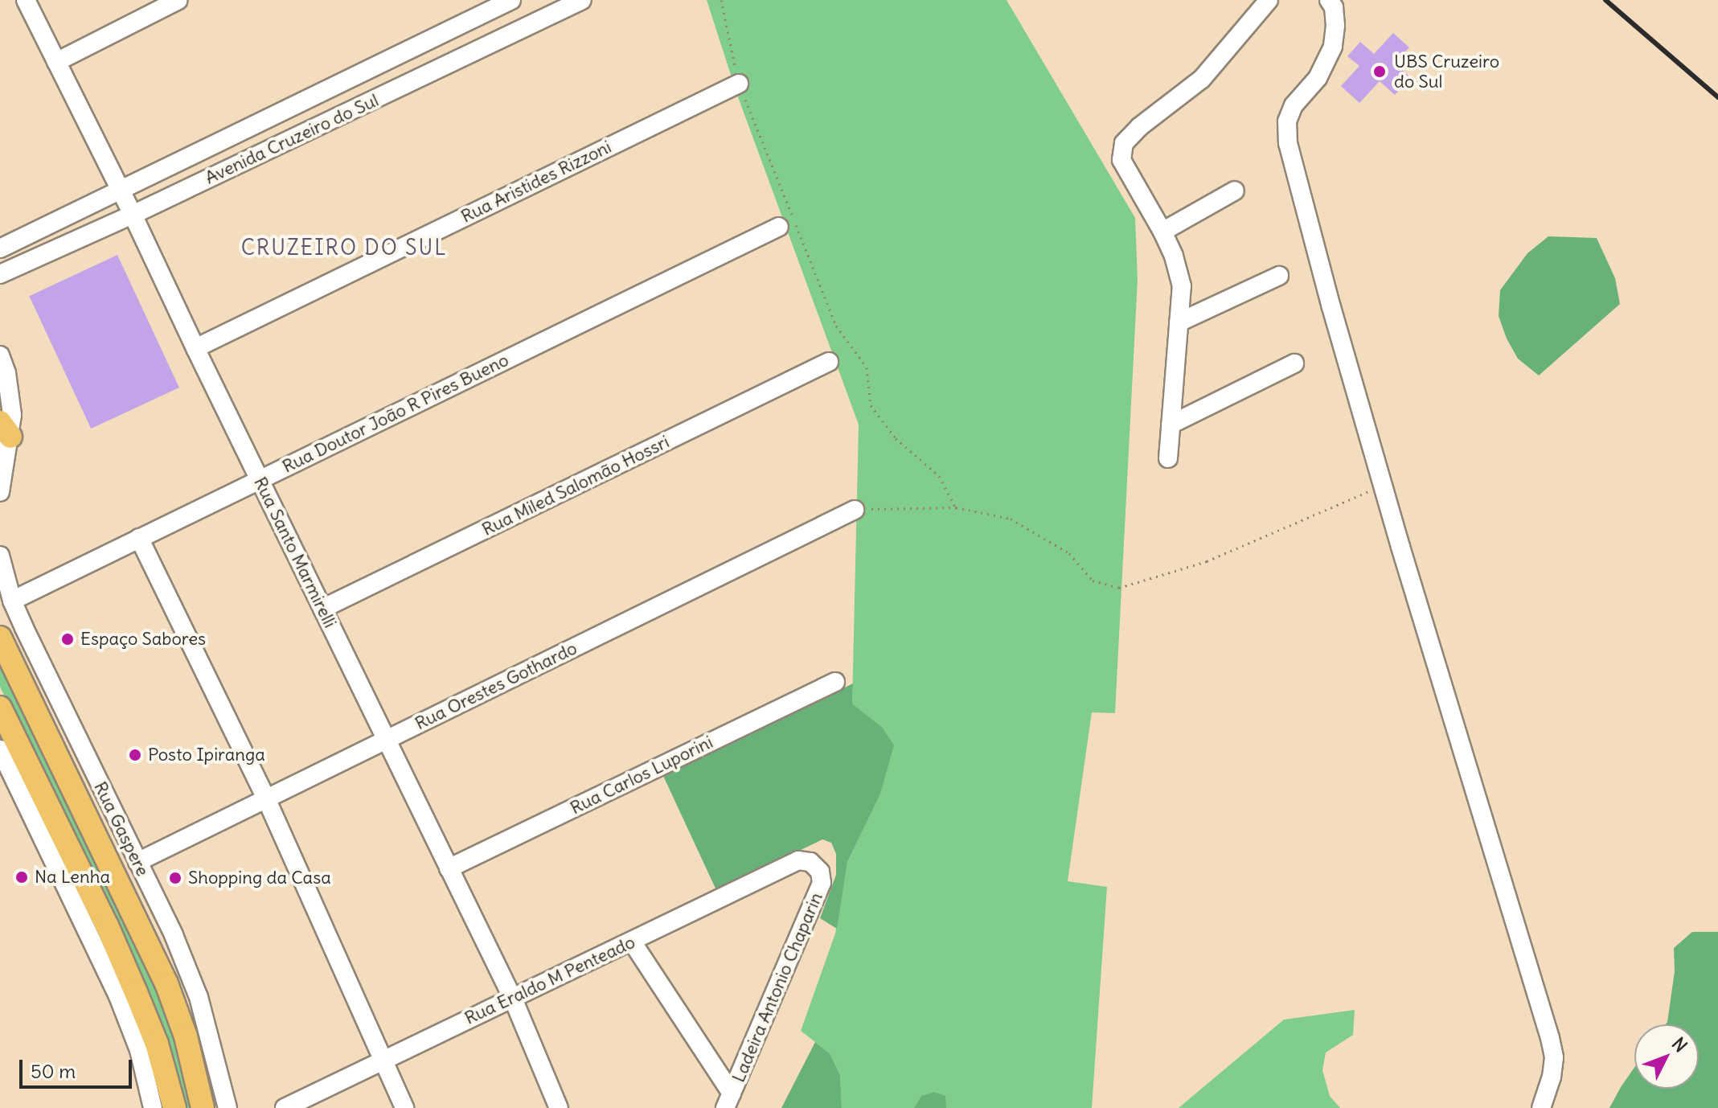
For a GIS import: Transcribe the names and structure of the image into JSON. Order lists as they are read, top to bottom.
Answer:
{
  "streets": {
    "street": [
      "Avenida Cruzeiro do Sul",
      "Rua Aristides Rizzoni",
      "Rua Doutor João R Pires Bueno",
      "Rua Miled Salomão Hossri",
      "Rua Santo Marmirelli",
      "Rua Orestes Gothardo",
      "Rua Carlos Luporini",
      "Rua Gaspere",
      "Rua Eraldo M Penteado",
      "Ladeira Antonio Chaparin"
    ]
  },
  "crossings": [
    ["Avenida Cruzeiro do Sul", "Rua Santo Marmirelli"],
    ["Rua Aristides Rizzoni", "Rua Santo Marmirelli"],
    ["Rua Doutor João R Pires Bueno", "Rua Santo Marmirelli"],
    ["Rua Doutor João R Pires Bueno", "Rua Gaspere"],
    ["Rua Miled Salomão Hossri", "Rua Santo Marmirelli"],
    ["Rua Santo Marmirelli", "Rua Orestes Gothardo"],
    ["Rua Santo Marmirelli", "Rua Carlos Luporini"],
    ["Rua Santo Marmirelli", "Rua Eraldo M Penteado"],
    ["Rua Orestes Gothardo", "Rua Gaspere"],
    ["Rua Eraldo M Penteado", "Ladeira Antonio Chaparin"]
  ],
  "districts": ["CRUZEIRO DO SUL"],
  "places": [
    "UBS Cruzeiro do Sul",
    "Espaço Sabores",
    "Posto Ipiranga",
    "Na Lenha",
    "Shopping da Casa"
  ],
  "scale_bar": "50 m",
  "north": "top right"
}
